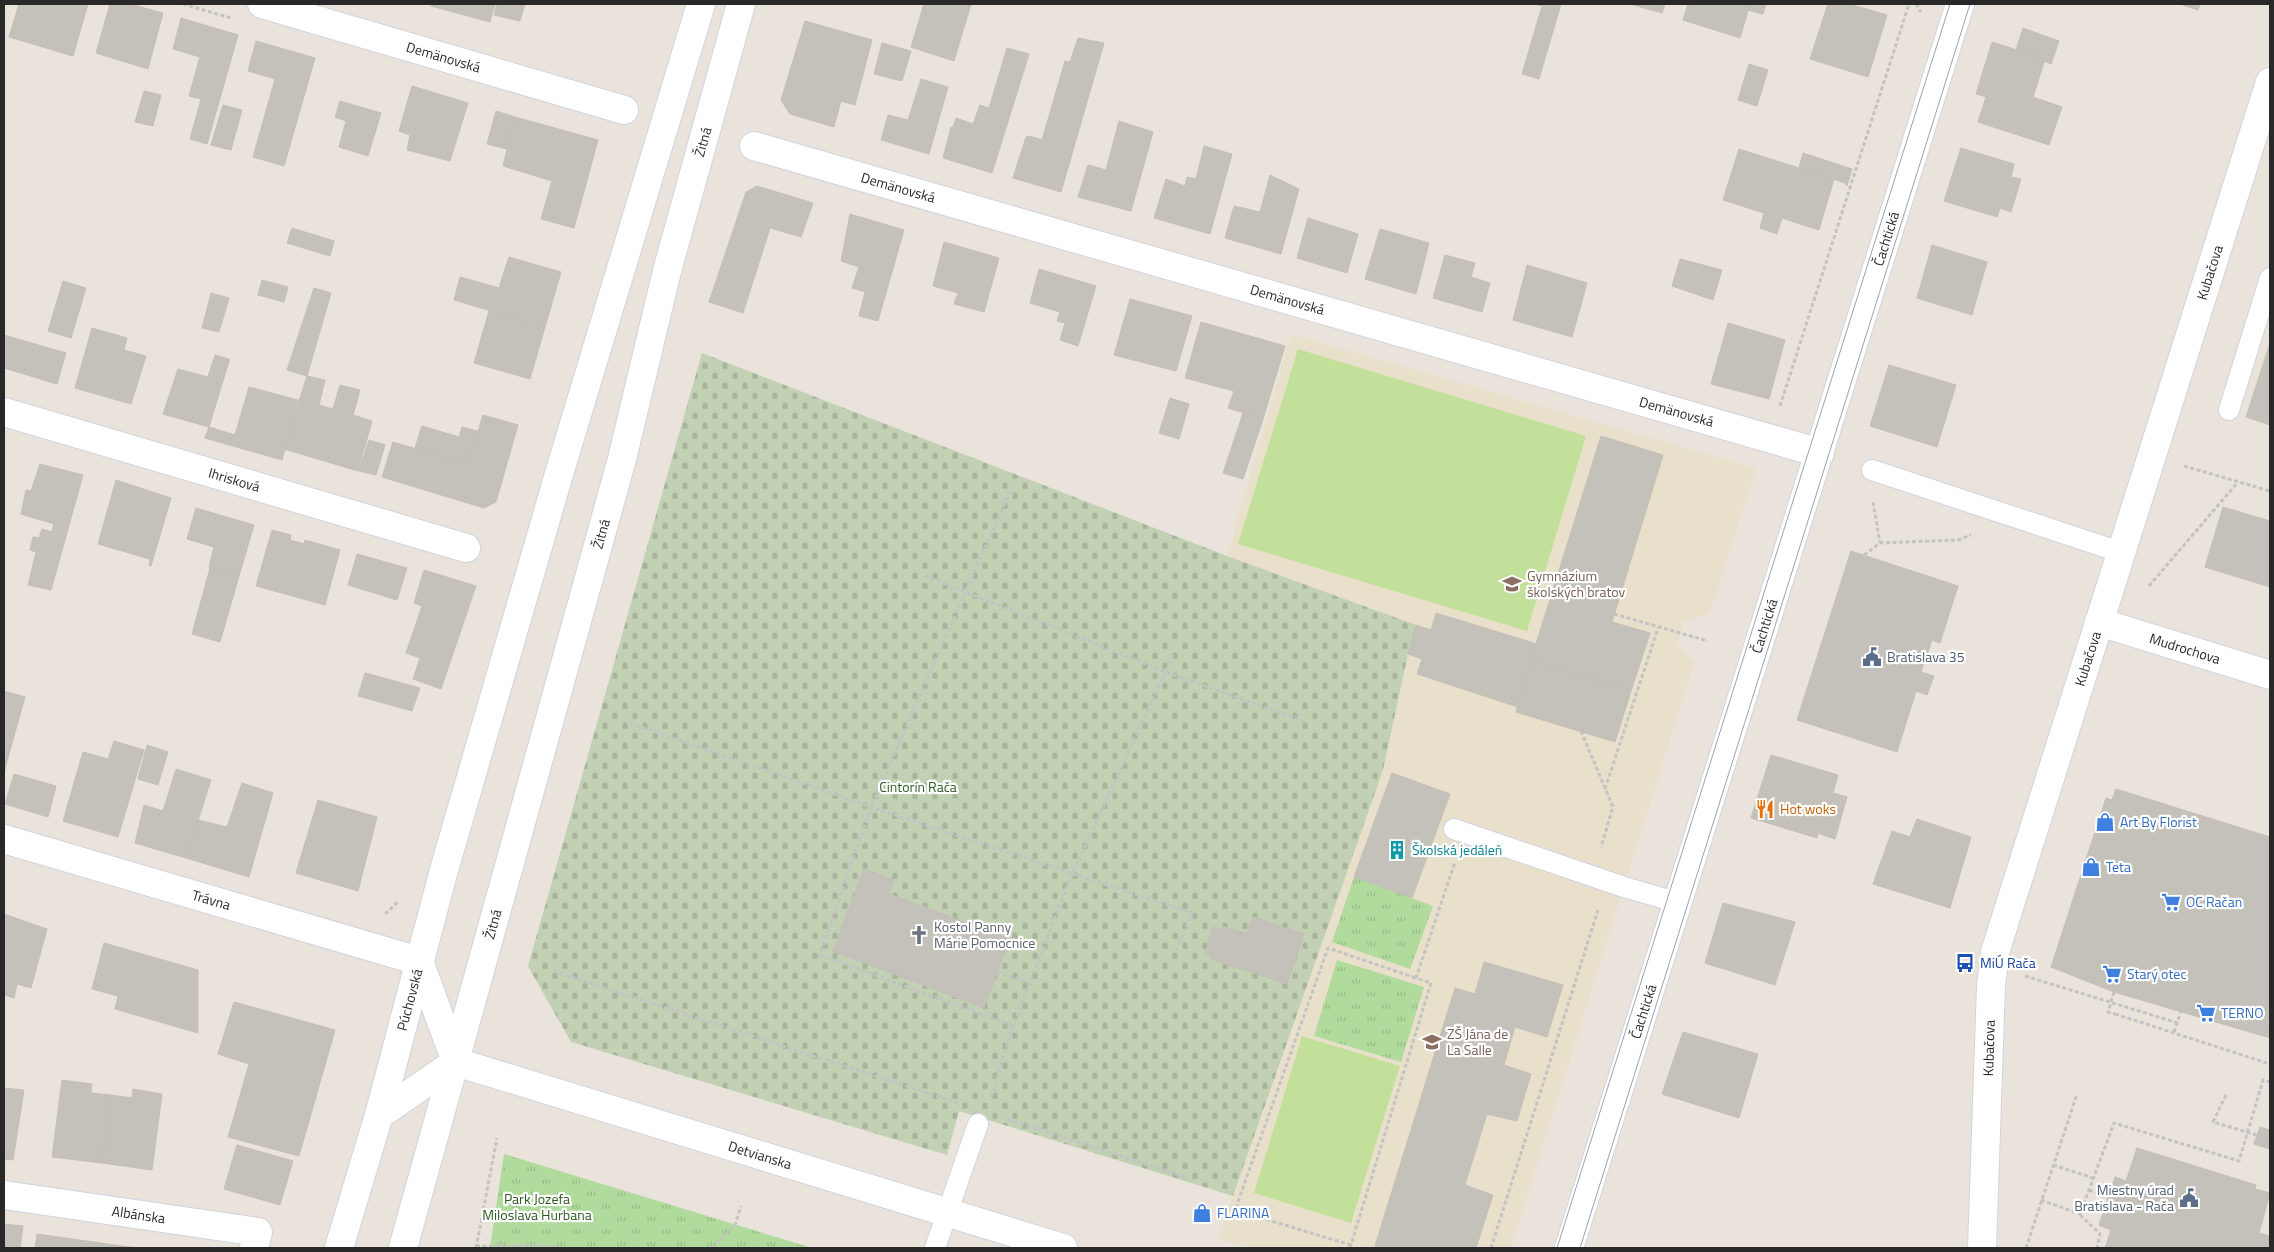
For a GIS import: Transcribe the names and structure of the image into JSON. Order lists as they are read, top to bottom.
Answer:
{
  "streets": {
    "street": [
      "Demänovská",
      "Žitná",
      "Čachtická",
      "Kubačova",
      "Ihrisková",
      "Mudrochova",
      "Trávna",
      "Púchovská",
      "Detvianska",
      "Albánska"
    ]
  },
  "crossings": [
    ["Demänovská", "Čachtická"],
    ["Žitná", "Púchovská"],
    ["Žitná", "Detvianska"],
    ["Kubačova", "Mudrochova"],
    ["Trávna", "Púchovská"],
    ["Púchovská", "Detvianska"]
  ],
  "parks": ["Cintorín Rača", "Park Jozefa Miloslava Hurbana"],
  "places": {
    "school or university": ["Gymnázium školských bratov", "ZŠ Jána de La Salle"],
    "public building": ["Bratislava 35", "Miestny úrad Bratislava - Rača"],
    "restaurant": ["Hot woks"],
    "shop": ["Art By Florist", "Teta", "FLARINA"],
    "building": ["Školská jedáleň"],
    "supermarket": ["OC Račan", "Starý otec", "TERNO"],
    "church": ["Kostol Panny Márie Pomocnice"],
    "bus stop": ["MiÚ Rača"]
  }
}
